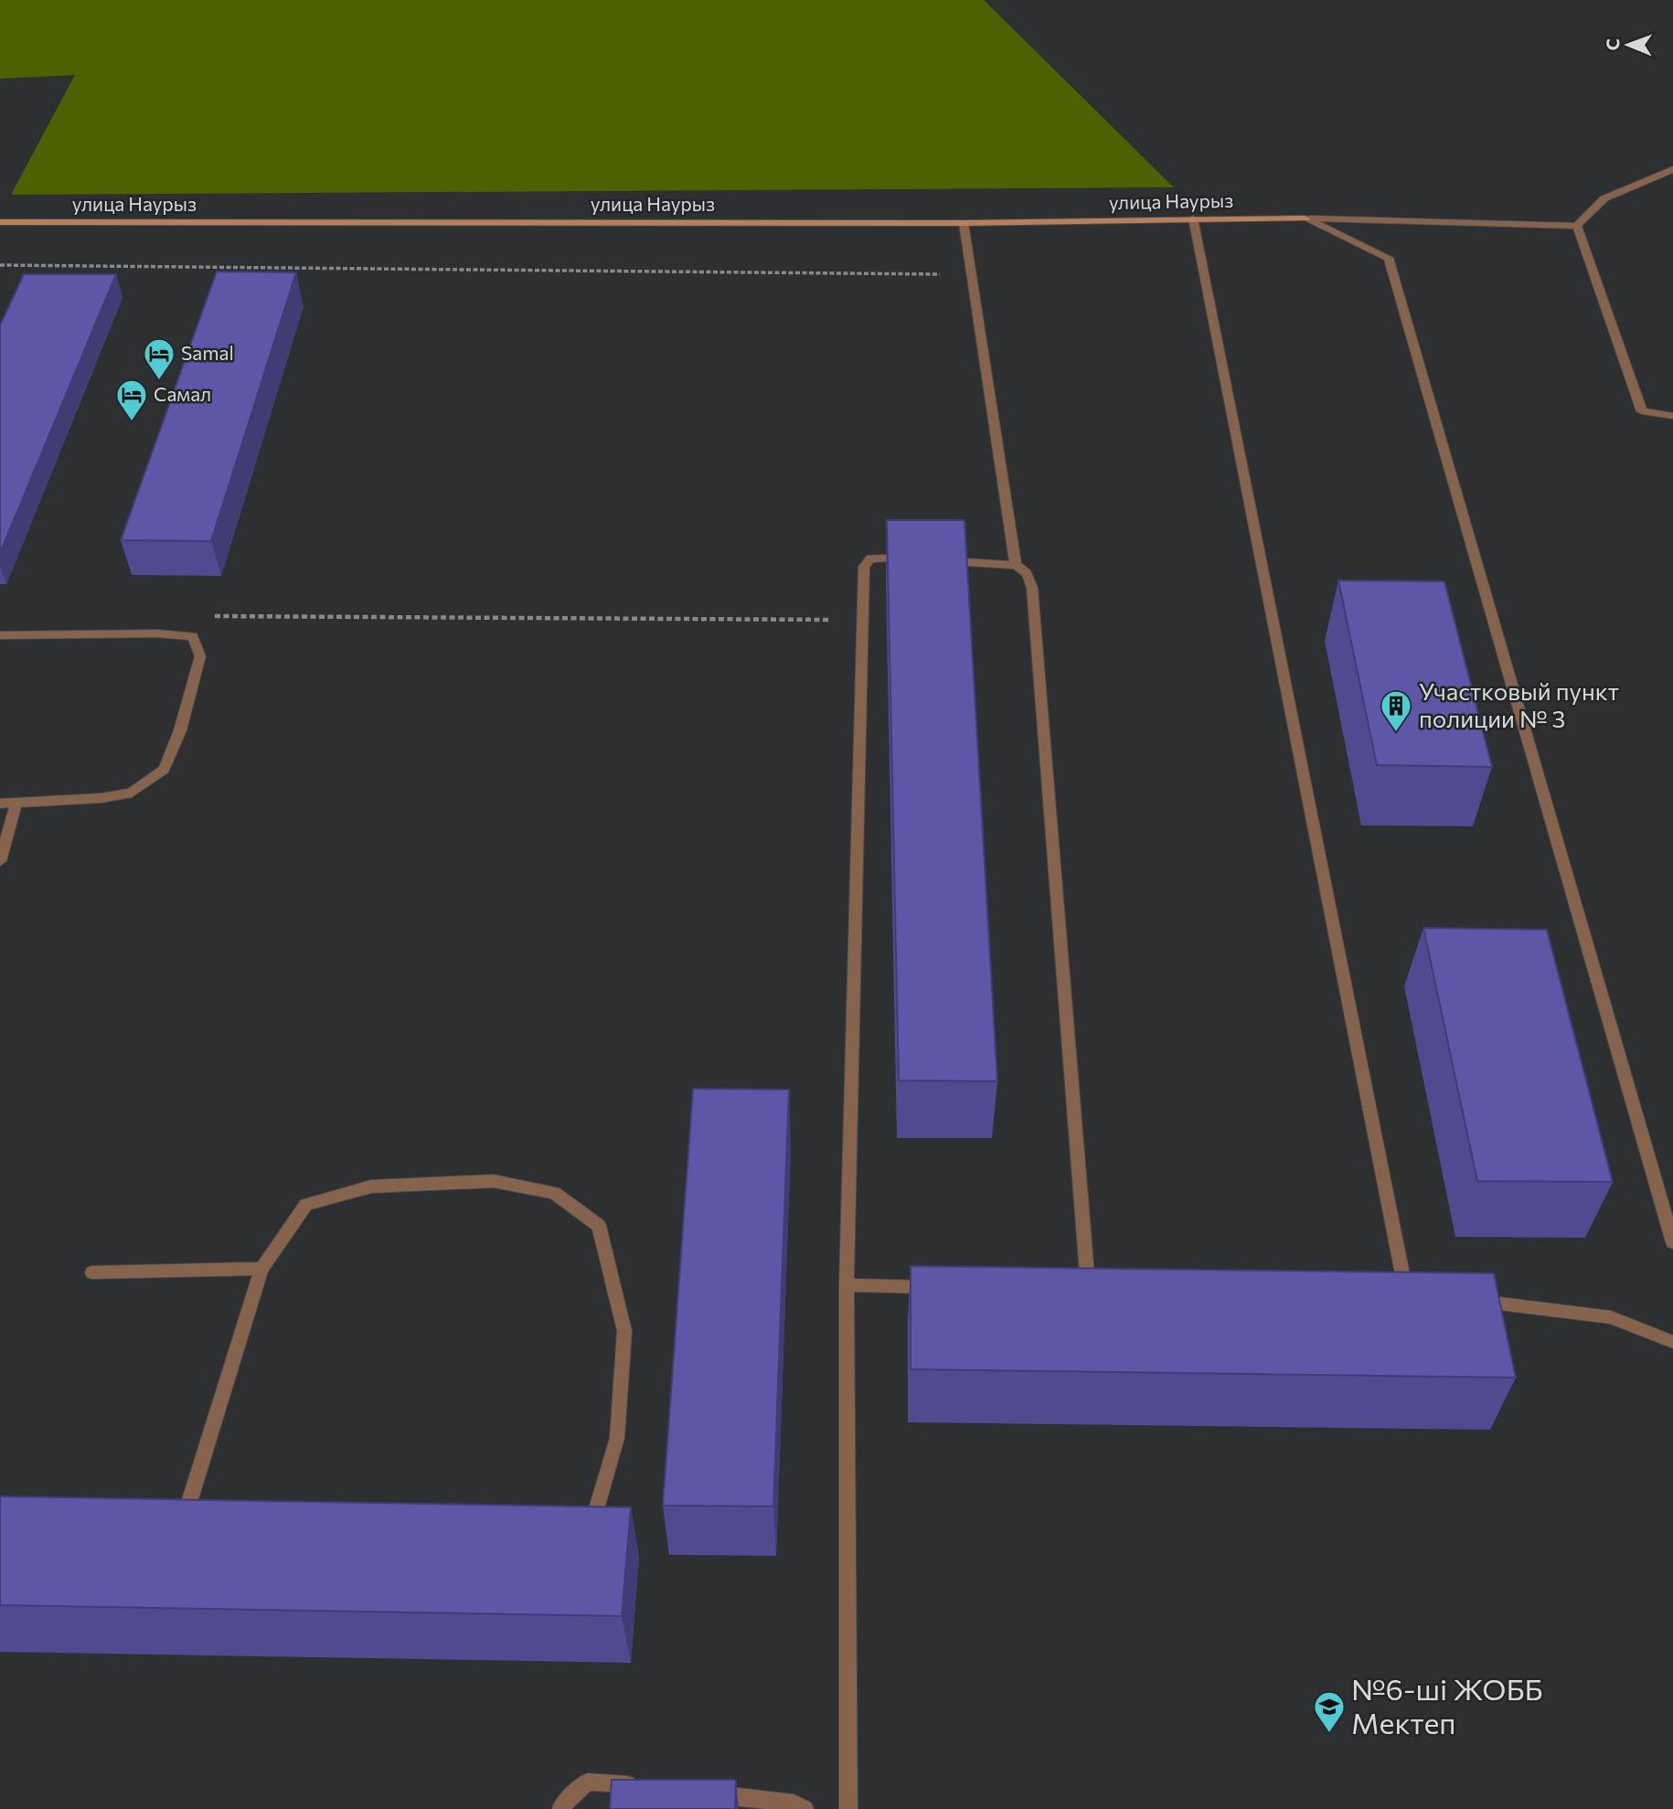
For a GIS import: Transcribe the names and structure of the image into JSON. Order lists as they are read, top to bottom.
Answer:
{
  "streets": {
    "street": ["улица Наурыз"]
  },
  "places": {
    "hotel": ["Samal", "Самал"],
    "building": ["Участковый пункт полиции № 3"],
    "school or university": ["№6-ші ЖОББ Мектеп"]
  },
  "north": "left"
}
